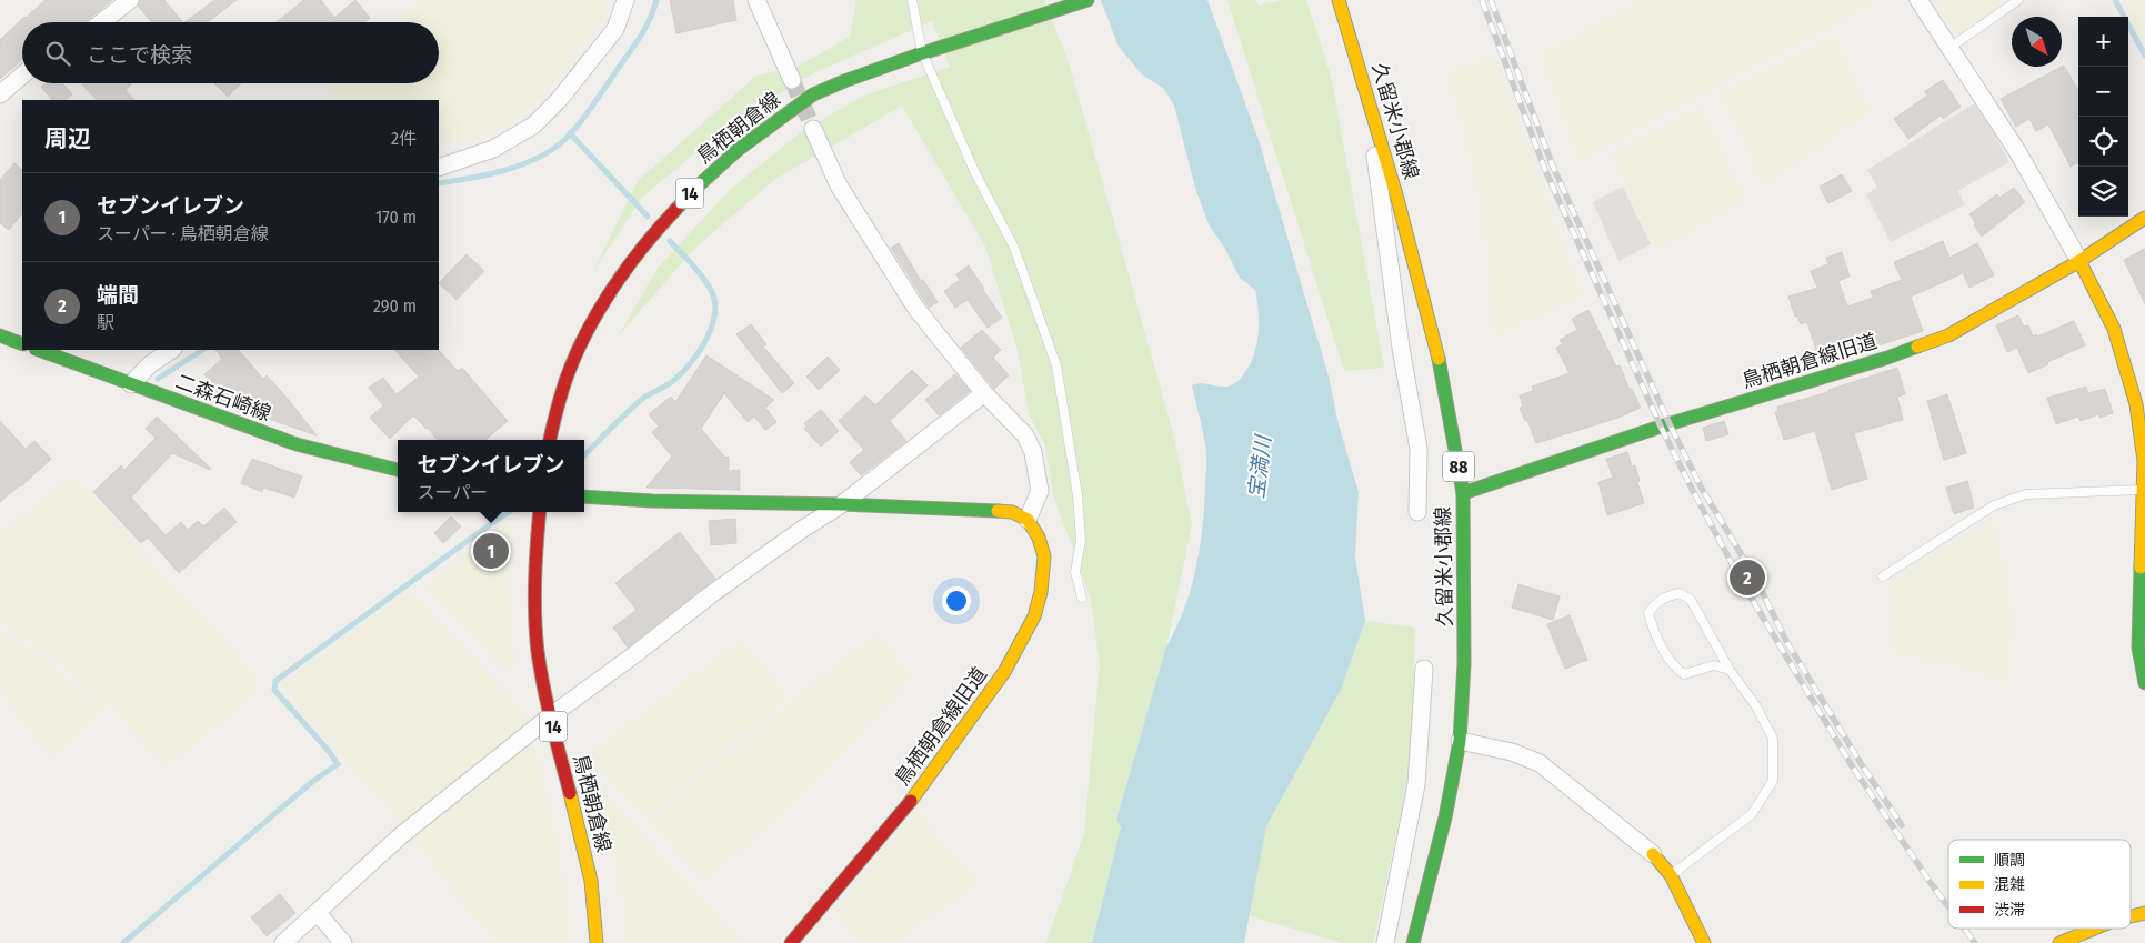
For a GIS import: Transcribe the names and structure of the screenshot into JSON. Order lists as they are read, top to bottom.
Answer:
{
  "streets": {
    "main road": [
      "久留米小郡線",
      "鳥栖朝倉線",
      "14",
      "鳥栖朝倉線旧道",
      "二森石崎線",
      "88"
    ]
  },
  "crossings": [
    ["久留米小郡線", "鳥栖朝倉線旧道"]
  ],
  "water": ["宝満川"],
  "legend": ["順調", "混雑", "渋滞"],
  "north": "bottom right",
  "page": {
    "map_buttons": ["+", "−"],
    "search": "ここで検索",
    "heading": ["周辺", "2件"],
    "list": [
      {
        "mark": "1",
        "name": "セブンイレブン",
        "note": "スーパー · 鳥栖朝倉線",
        "value": "170 m"
      },
      {
        "mark": "2",
        "name": "端間",
        "note": "駅",
        "value": "290 m"
      }
    ],
    "popup": ["セブンイレブン", "スーパー"],
    "pins": ["1", "2"]
  }
}
